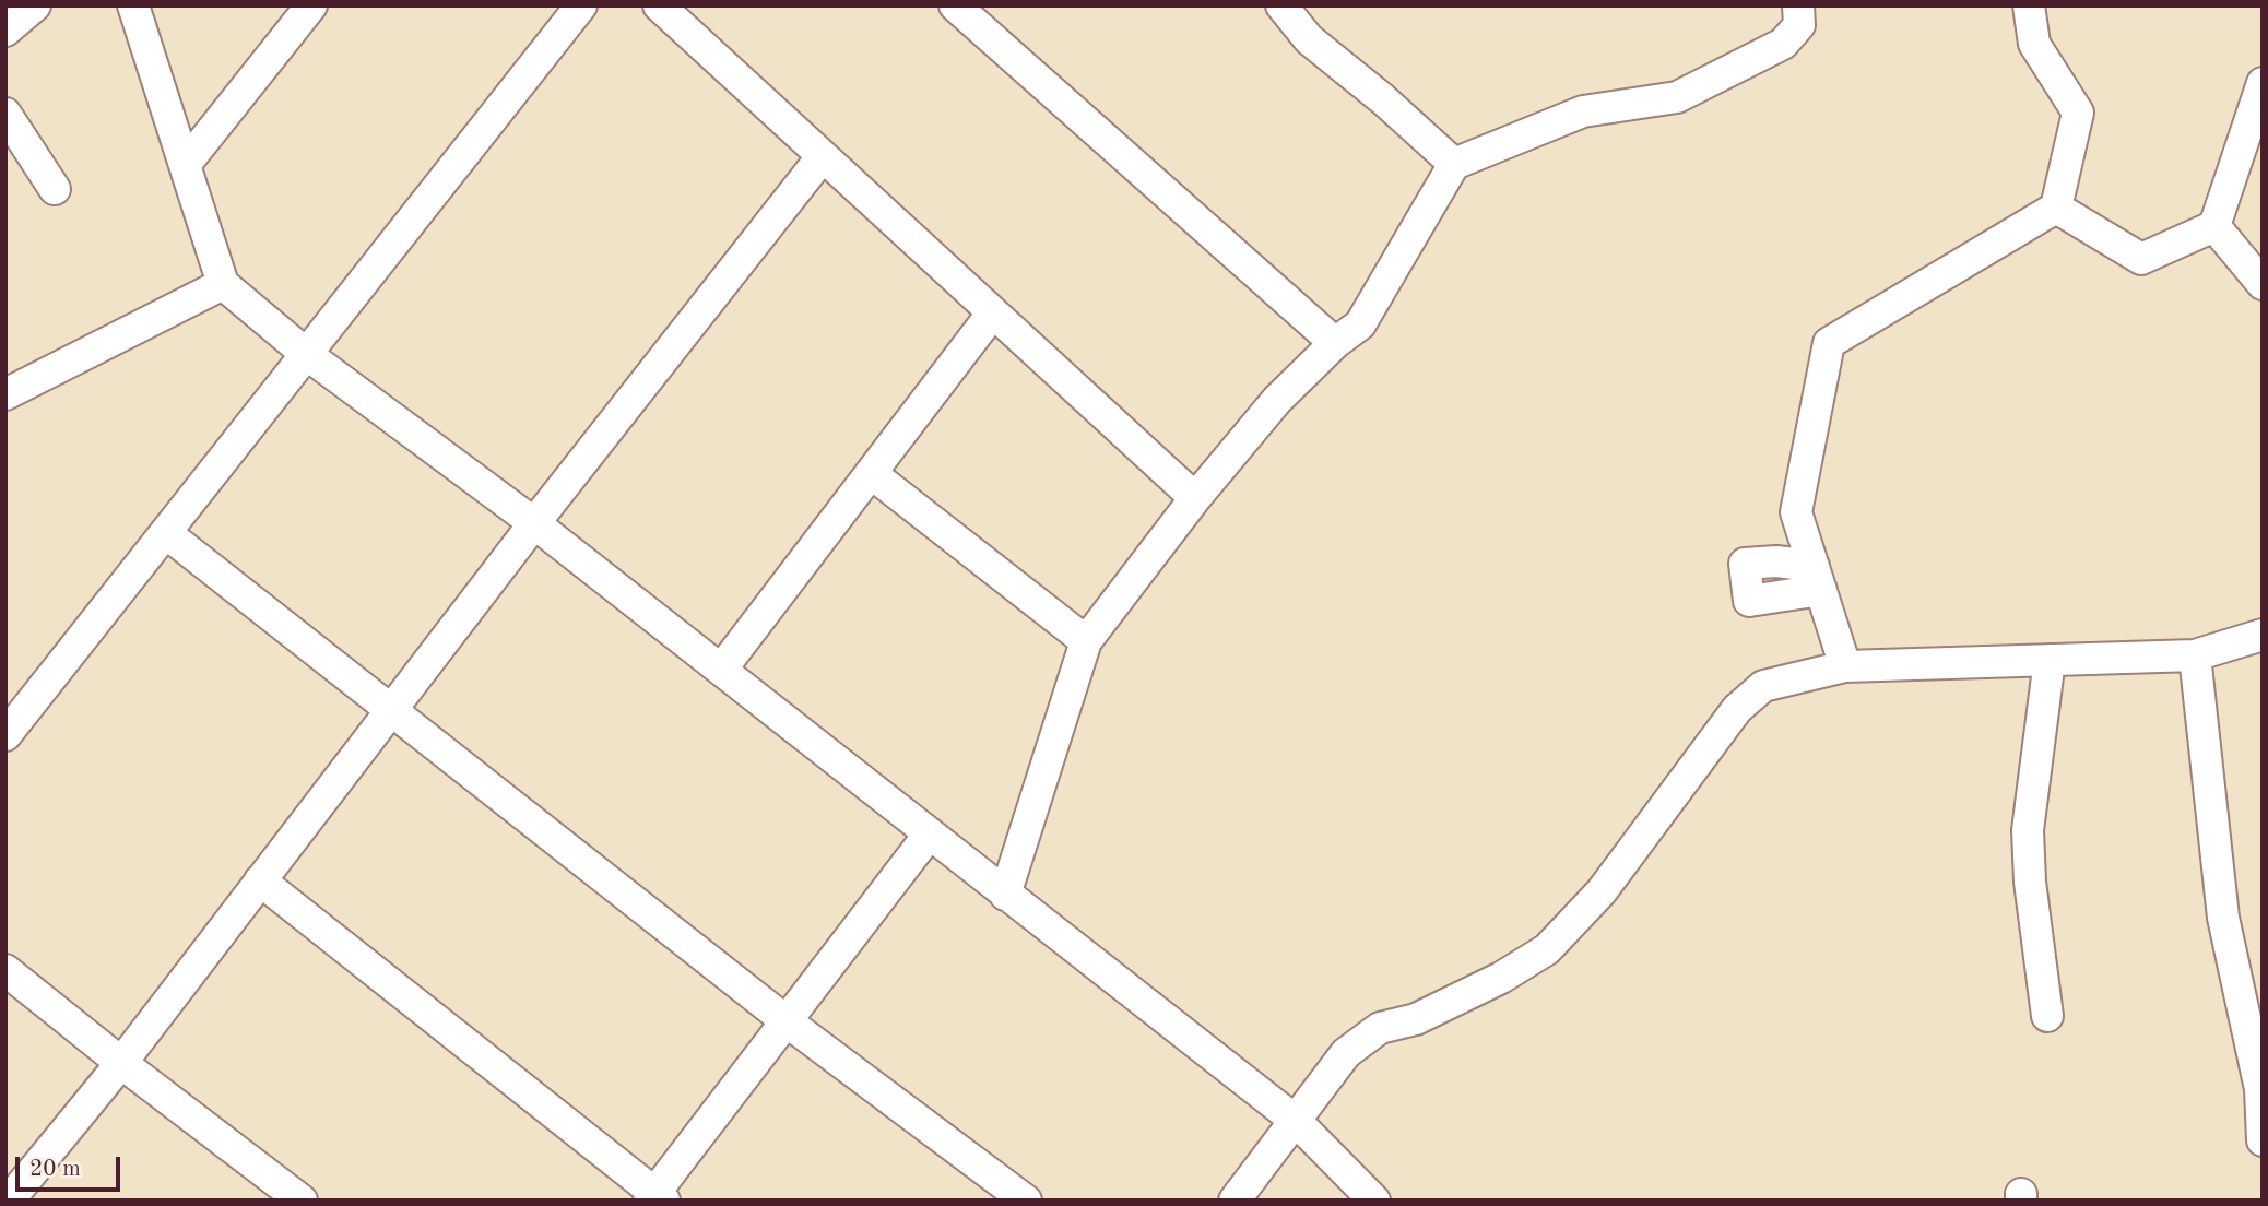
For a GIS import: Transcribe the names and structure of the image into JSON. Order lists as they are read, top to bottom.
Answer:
{
  "scale_bar": "20 m"
}
